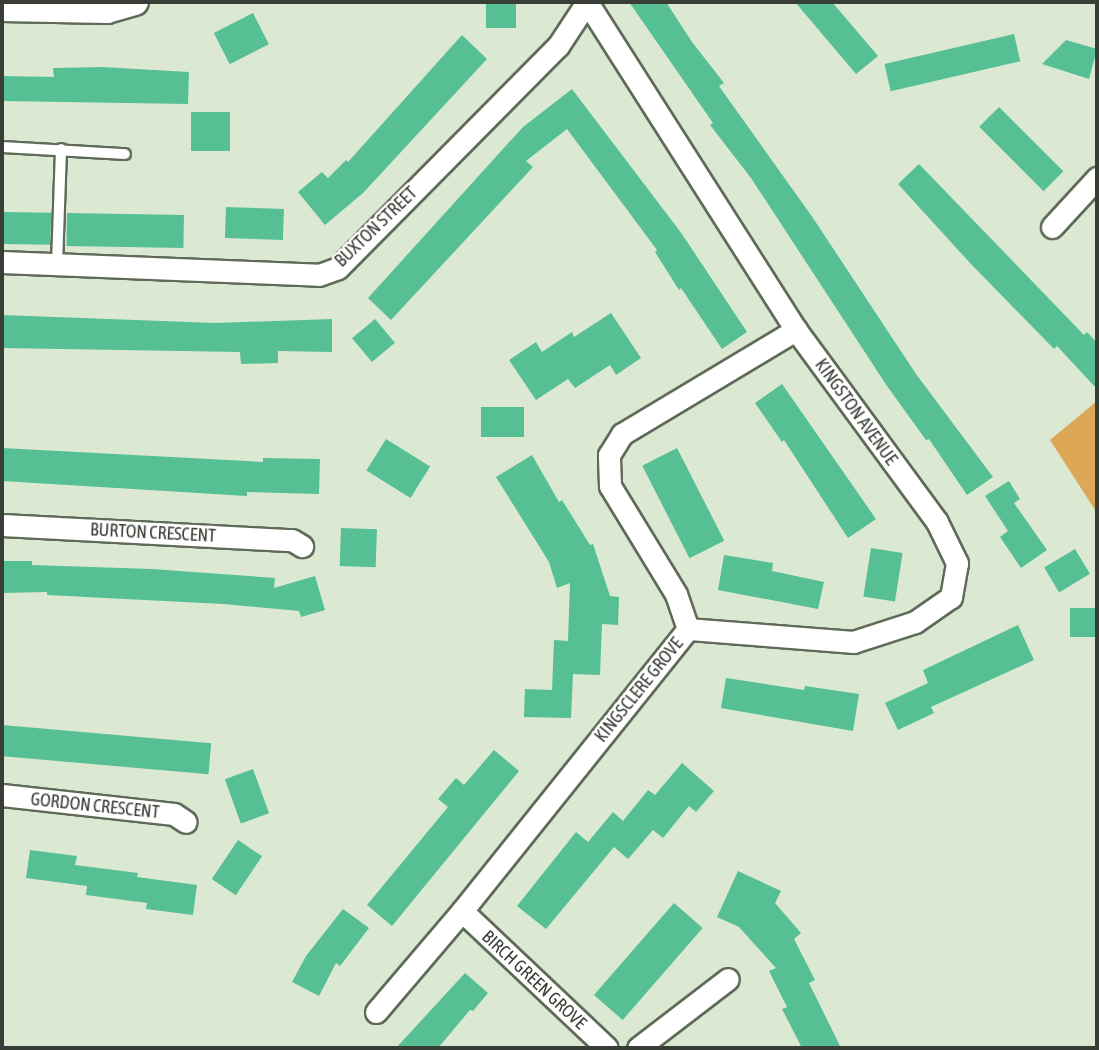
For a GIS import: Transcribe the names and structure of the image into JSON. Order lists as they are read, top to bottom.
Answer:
{
  "streets": {
    "street": [
      "BUXTON STREET",
      "KINGSTON AVENUE",
      "BURTON CRESCENT",
      "KINGSCLERE GROVE",
      "GORDON CRESCENT",
      "BIRCH GREEN GROVE"
    ]
  },
  "crossings": [
    ["BUXTON STREET", "KINGSTON AVENUE"],
    ["KINGSTON AVENUE", "KINGSCLERE GROVE"],
    ["KINGSCLERE GROVE", "BIRCH GREEN GROVE"]
  ]
}
